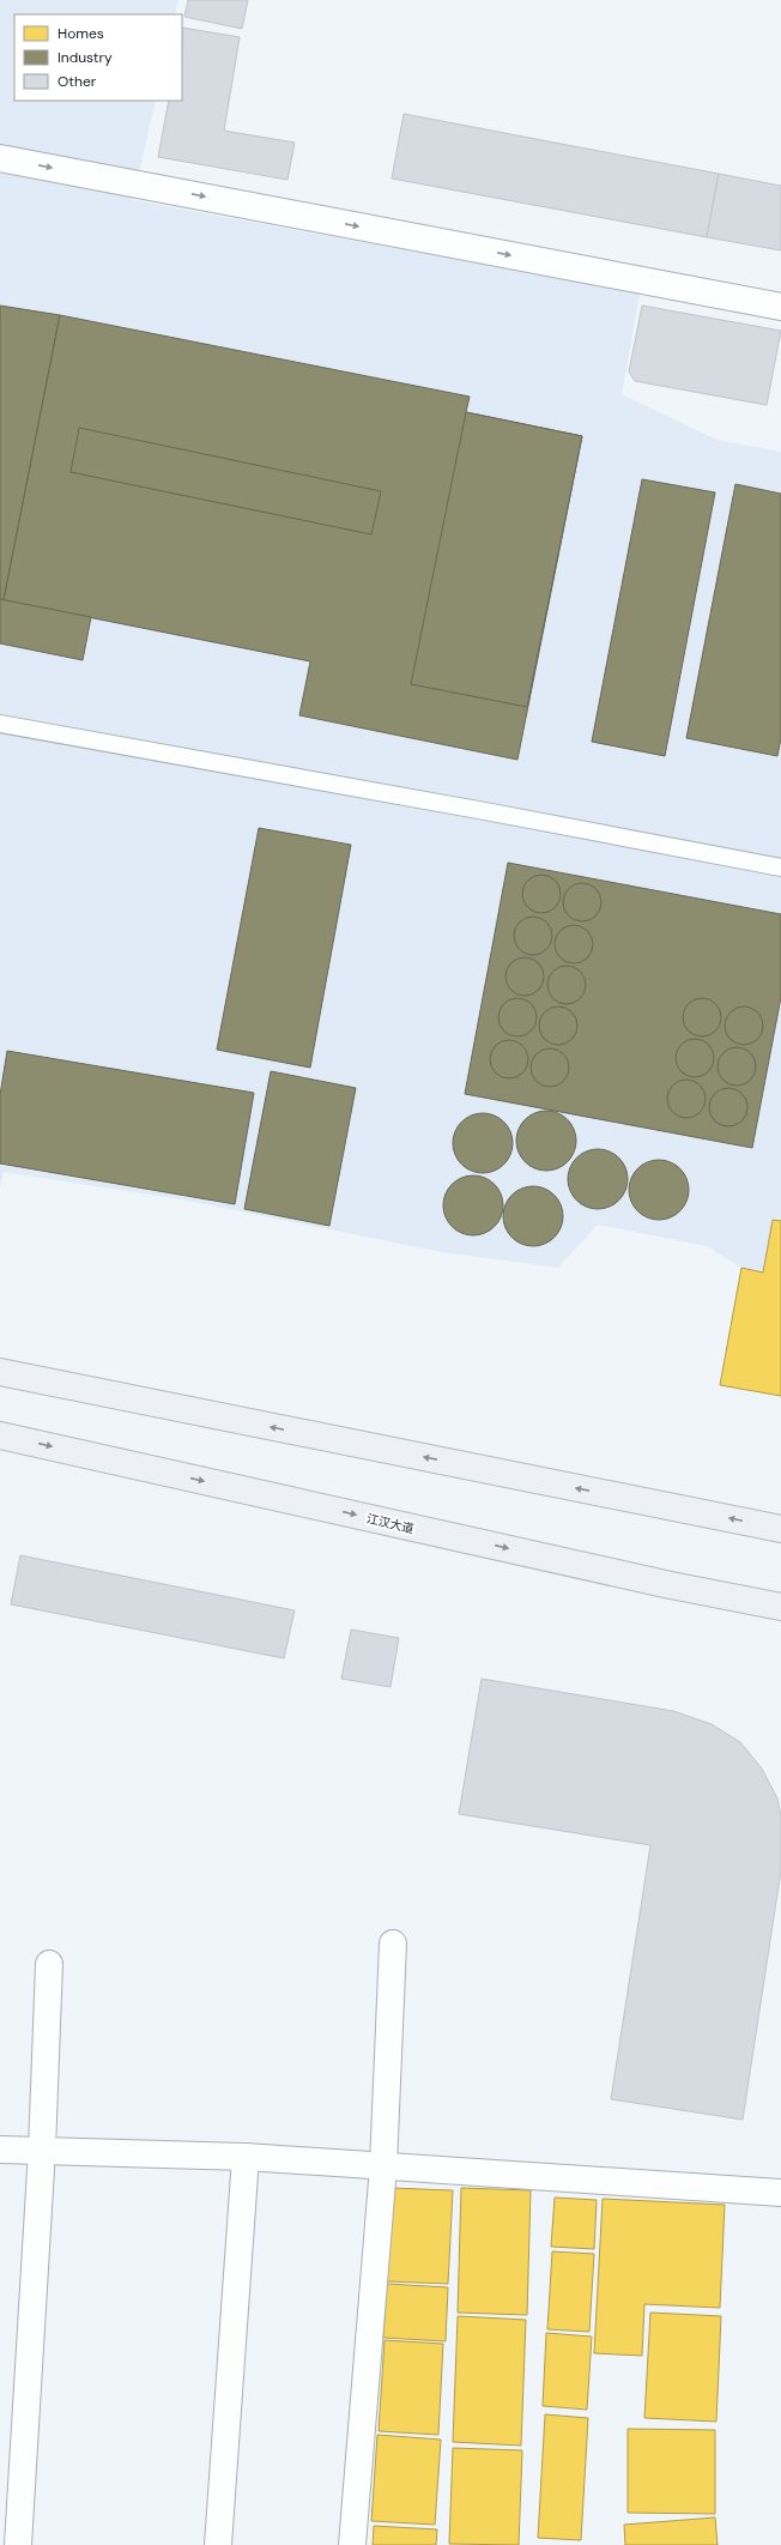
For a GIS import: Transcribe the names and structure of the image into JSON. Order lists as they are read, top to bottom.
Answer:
{
  "streets": {
    "main road": ["江汉大道"]
  },
  "legend": ["Homes", "Industry", "Other"]
}
